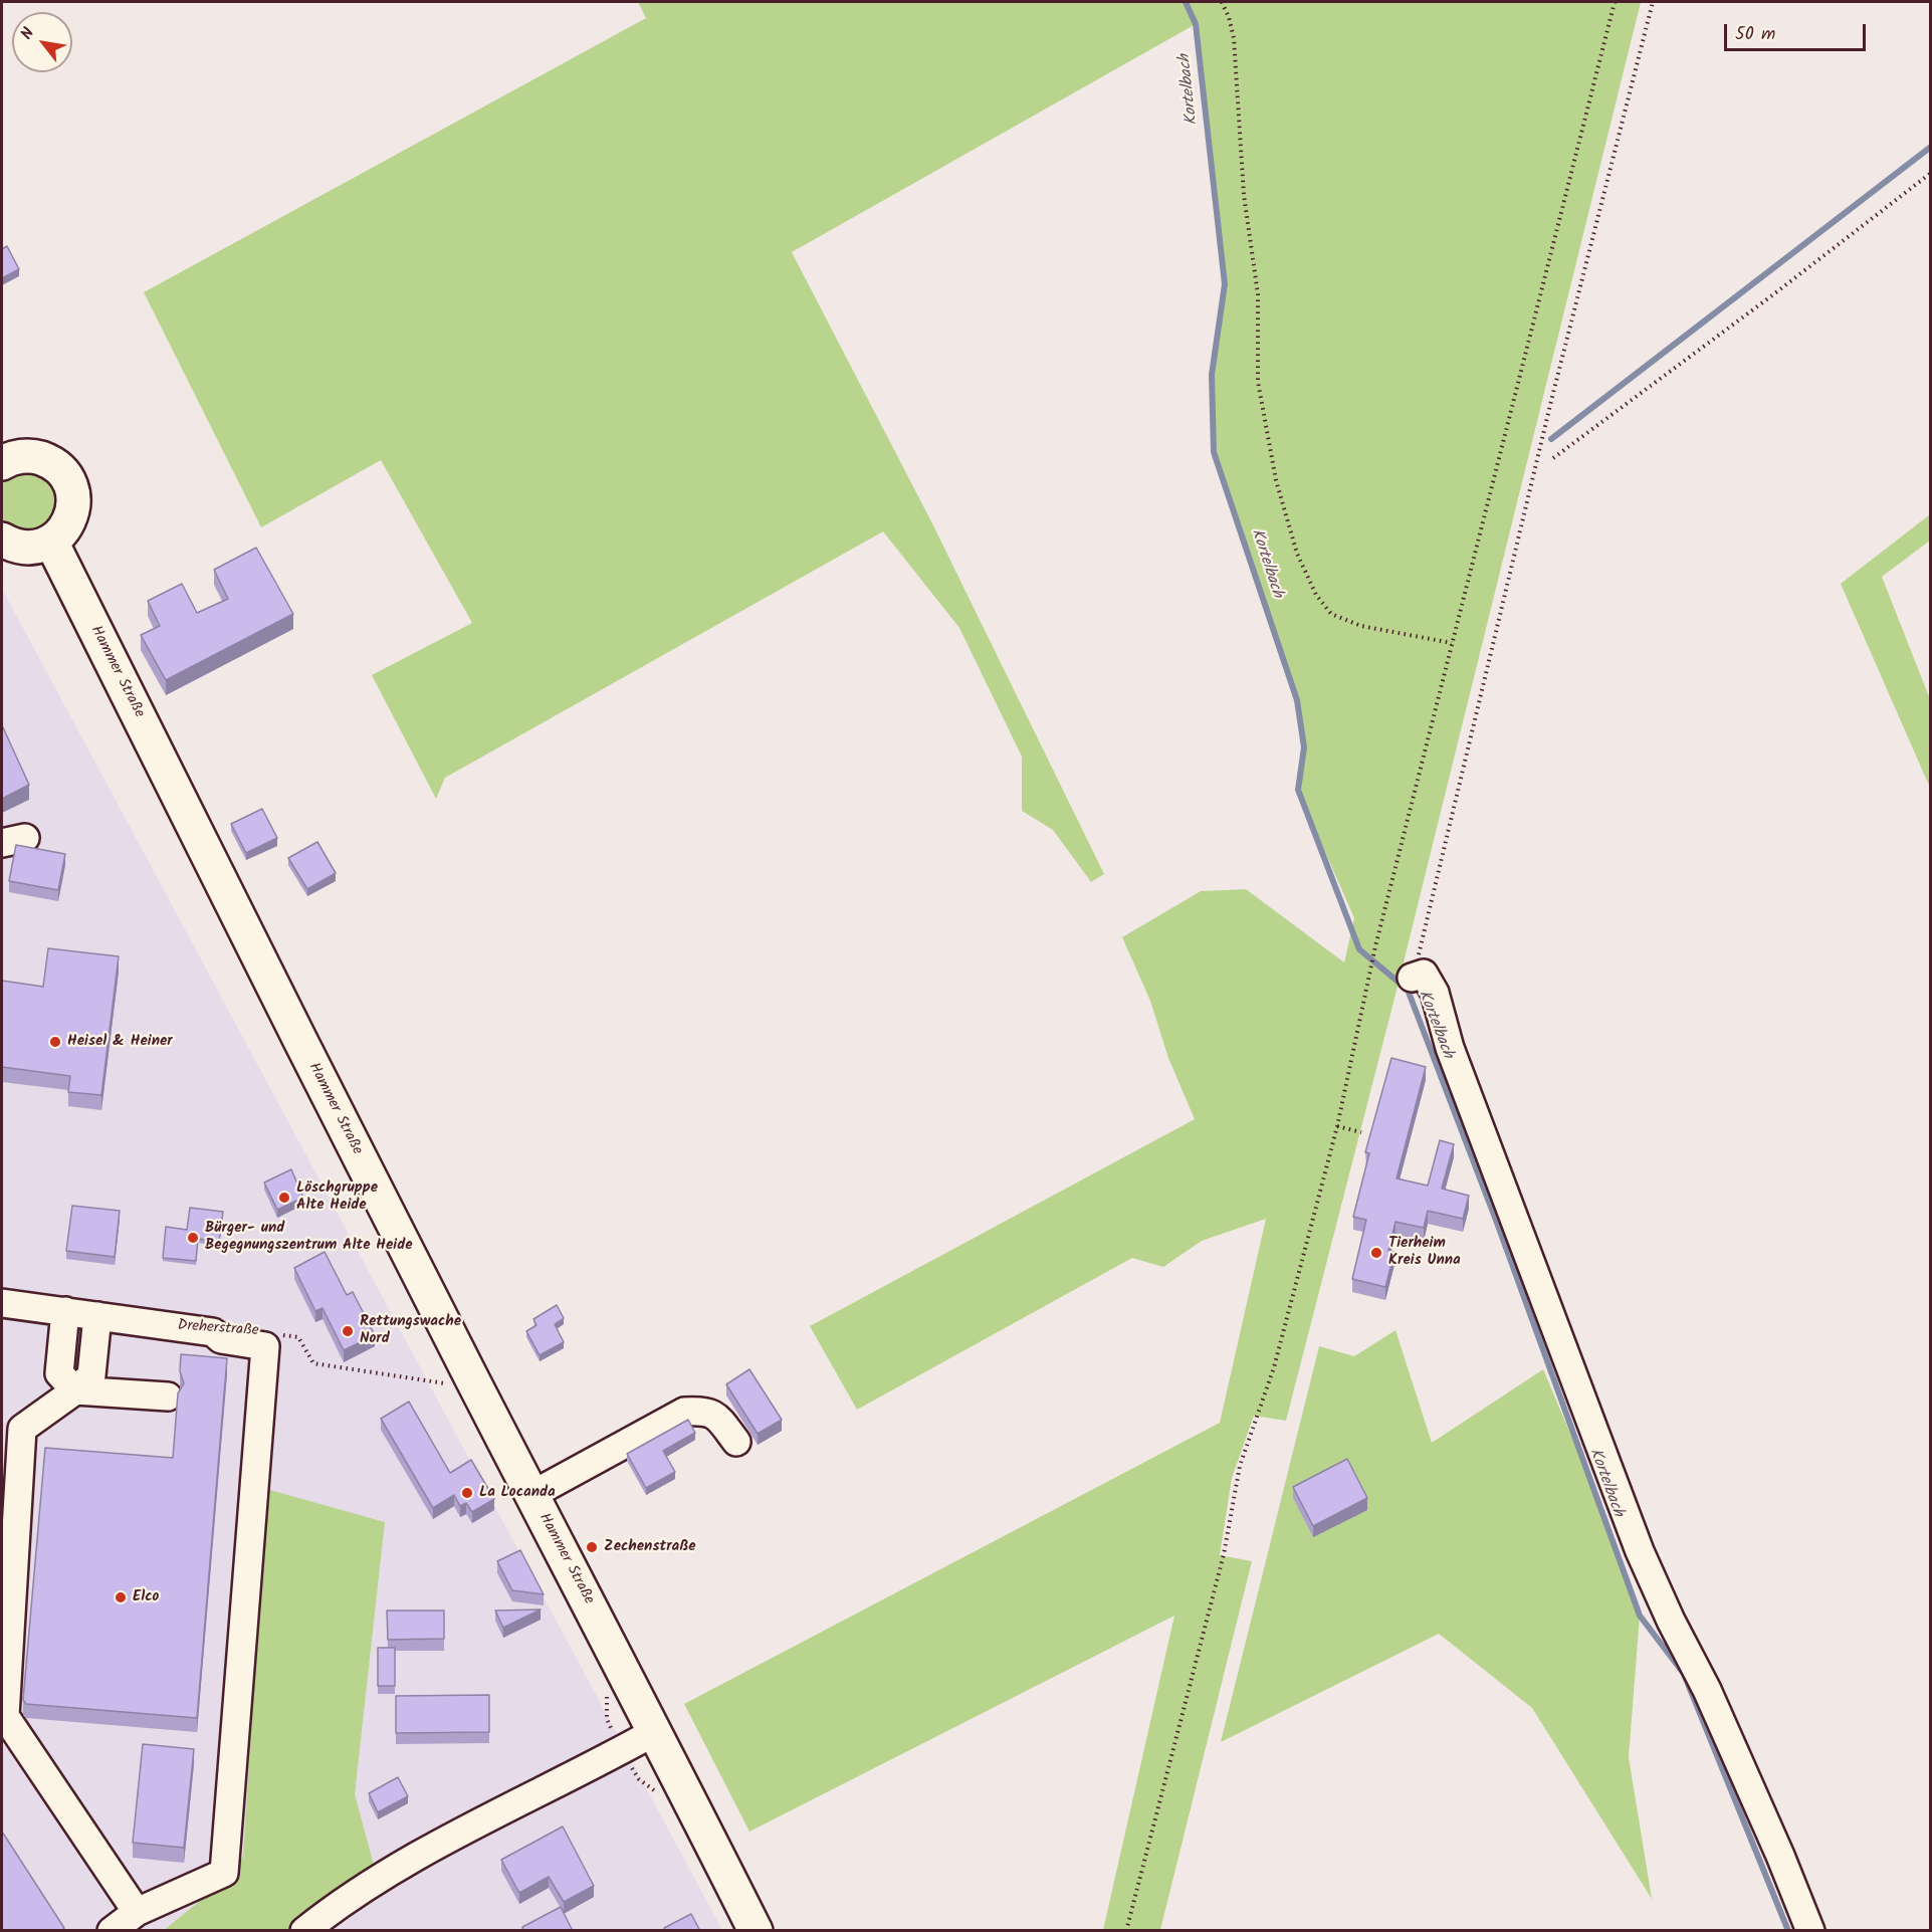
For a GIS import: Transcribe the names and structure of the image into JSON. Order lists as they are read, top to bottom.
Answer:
{
  "streets": {
    "main road": ["Hammer Straße"],
    "street": ["Dreherstraße"]
  },
  "water": ["Kortelbach"],
  "places": [
    "Heisel & Heiner",
    "Löschgruppe Alte Heide",
    "Bürger- und Begegnungszentrum Alte Heide",
    "Tierheim Kreis Unna",
    "Rettungswache Nord",
    "La Locanda",
    "Zechenstraße",
    "Elco"
  ],
  "scale_bar": "50 m",
  "north": "top left"
}
